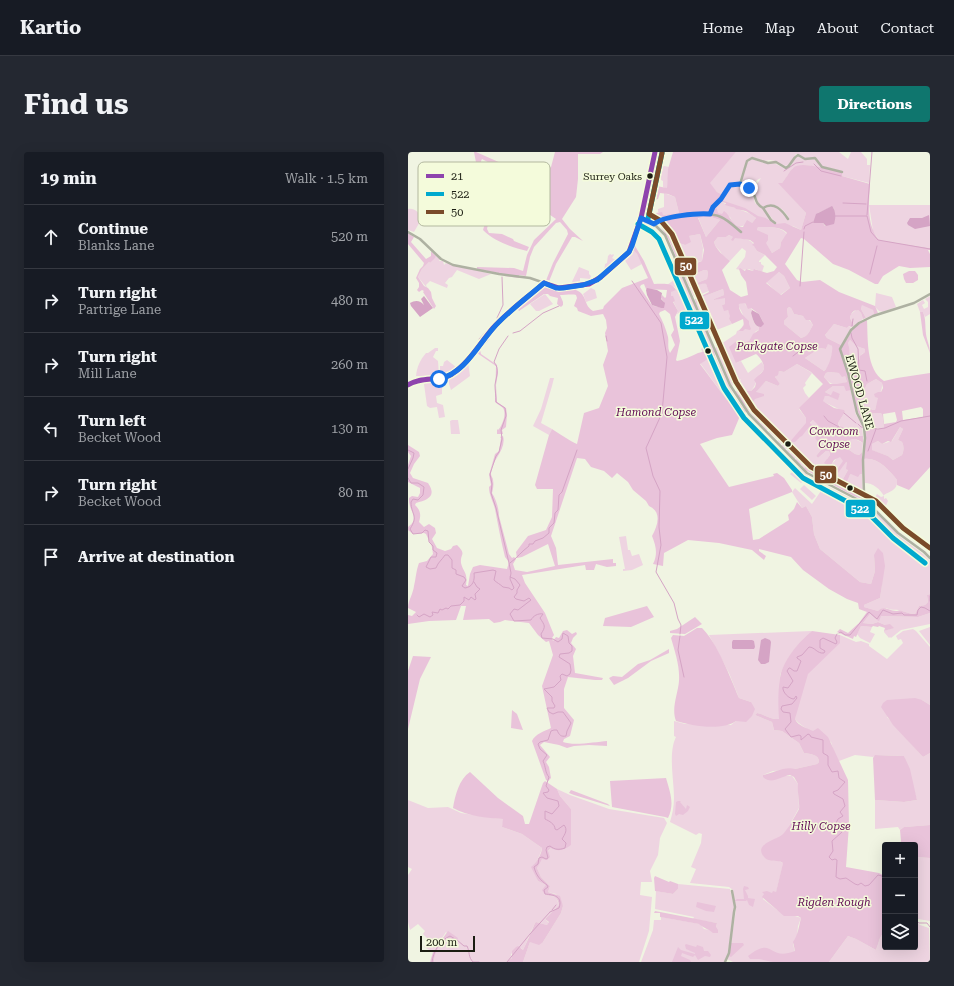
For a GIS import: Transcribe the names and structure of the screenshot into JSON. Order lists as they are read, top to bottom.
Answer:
{
  "streets": {
    "street": ["EWOOD LANE"]
  },
  "parks": [
    "Parkgate Copse",
    "Hamond Copse",
    "Cowroom Copse",
    "Hilly Copse",
    "Rigden Rough"
  ],
  "places": ["Surrey Oaks"],
  "lines": ["transit line 21", "transit line 522", "transit line 50"],
  "legend": ["21", "522", "50"],
  "scale_bar": "200 m",
  "page": {
    "header": "Kartio",
    "nav": [
      "Home",
      "Map",
      "About",
      "Contact"
    ],
    "buttons": "Directions",
    "title": "Find us",
    "heading": ["19 min", "Walk · 1.5 km"],
    "list": [
      ["Continue", "Blanks Lane", "520 m"],
      ["Turn right", "Partrige Lane", "480 m"],
      ["Turn right", "Mill Lane", "260 m"],
      ["Turn left", "Becket Wood", "130 m"],
      ["Turn right", "Becket Wood", "80 m"],
      "Arrive at destination"
    ],
    "map_buttons": ["+", "−"],
    "scale": "200 m"
  }
}
